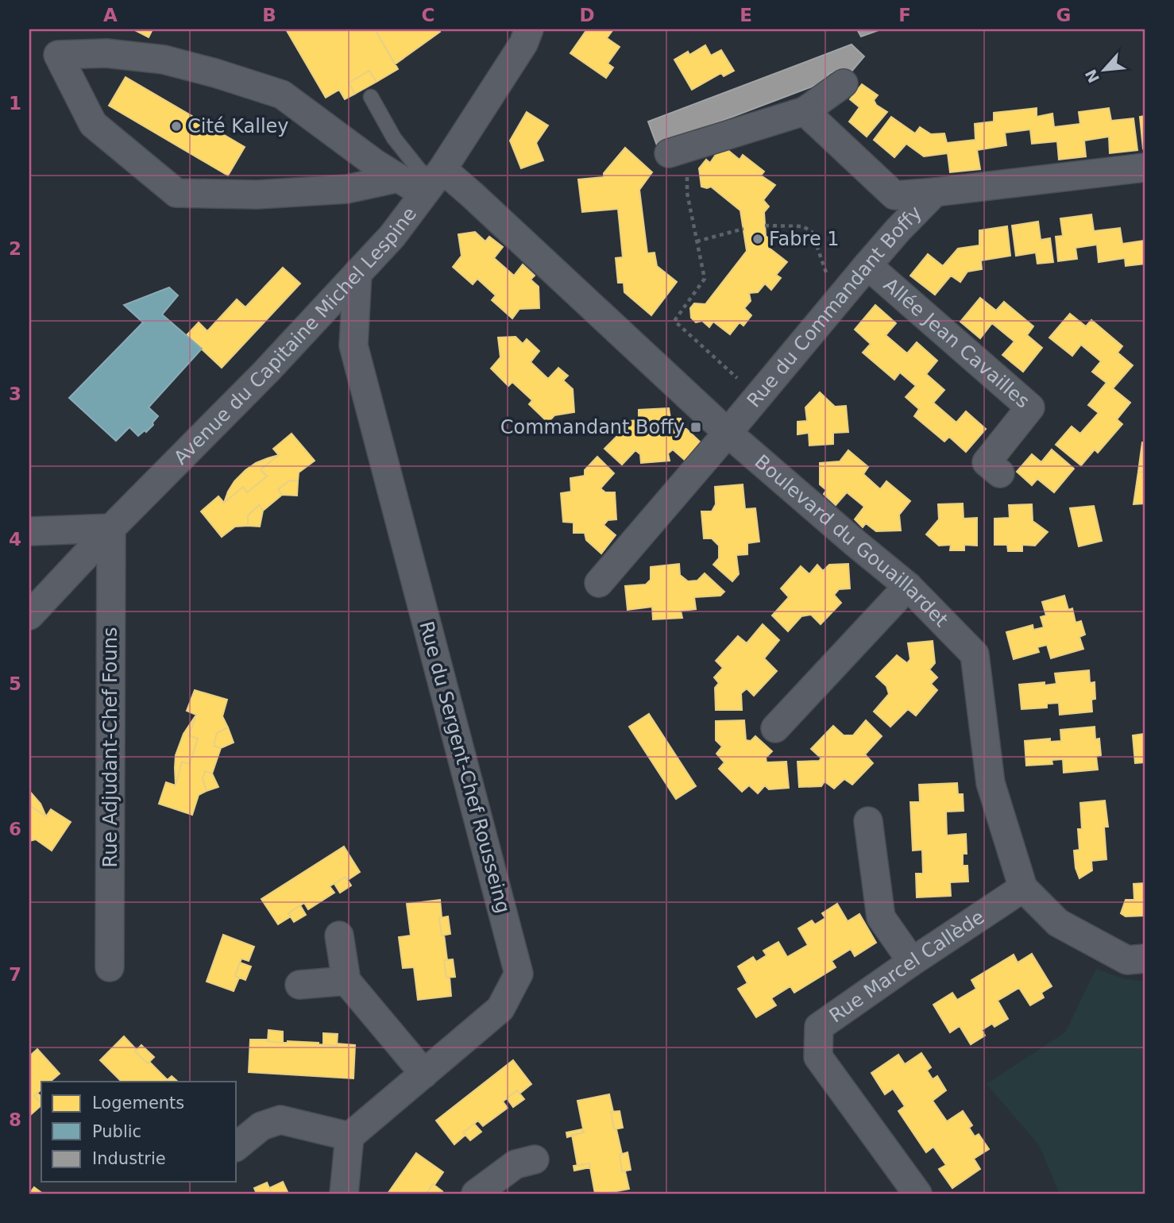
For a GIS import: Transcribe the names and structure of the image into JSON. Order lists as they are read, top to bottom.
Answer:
{
  "streets": {
    "street": [
      "Rue du Commandant Boffy",
      "Avenue du Capitaine Michel Lespine",
      "Allée Jean Cavailles",
      "Boulevard du Gouaillardet",
      "Rue Adjudant-Chef Founs",
      "Rue du Sergent-Chef Rousseing",
      "Rue Marcel Callède"
    ]
  },
  "crossings": [
    ["Rue du Commandant Boffy", "Allée Jean Cavailles"],
    ["Rue du Commandant Boffy", "Boulevard du Gouaillardet"],
    ["Avenue du Capitaine Michel Lespine", "Boulevard du Gouaillardet"],
    ["Avenue du Capitaine Michel Lespine", "Rue Adjudant-Chef Founs"],
    ["Avenue du Capitaine Michel Lespine", "Rue du Sergent-Chef Rousseing"],
    ["Boulevard du Gouaillardet", "Rue Marcel Callède"]
  ],
  "places": {
    "other": ["Cité Kalley", "Fabre 1"],
    "transit": ["Commandant Boffy"]
  },
  "legend": ["Logements", "Public", "Industrie"],
  "north": "bottom left",
  "grid": {
    "columns": [
      "A",
      "B",
      "C",
      "D",
      "E",
      "F",
      "G"
    ],
    "rows": [
      "1",
      "2",
      "3",
      "4",
      "5",
      "6",
      "7",
      "8"
    ]
  }
}
